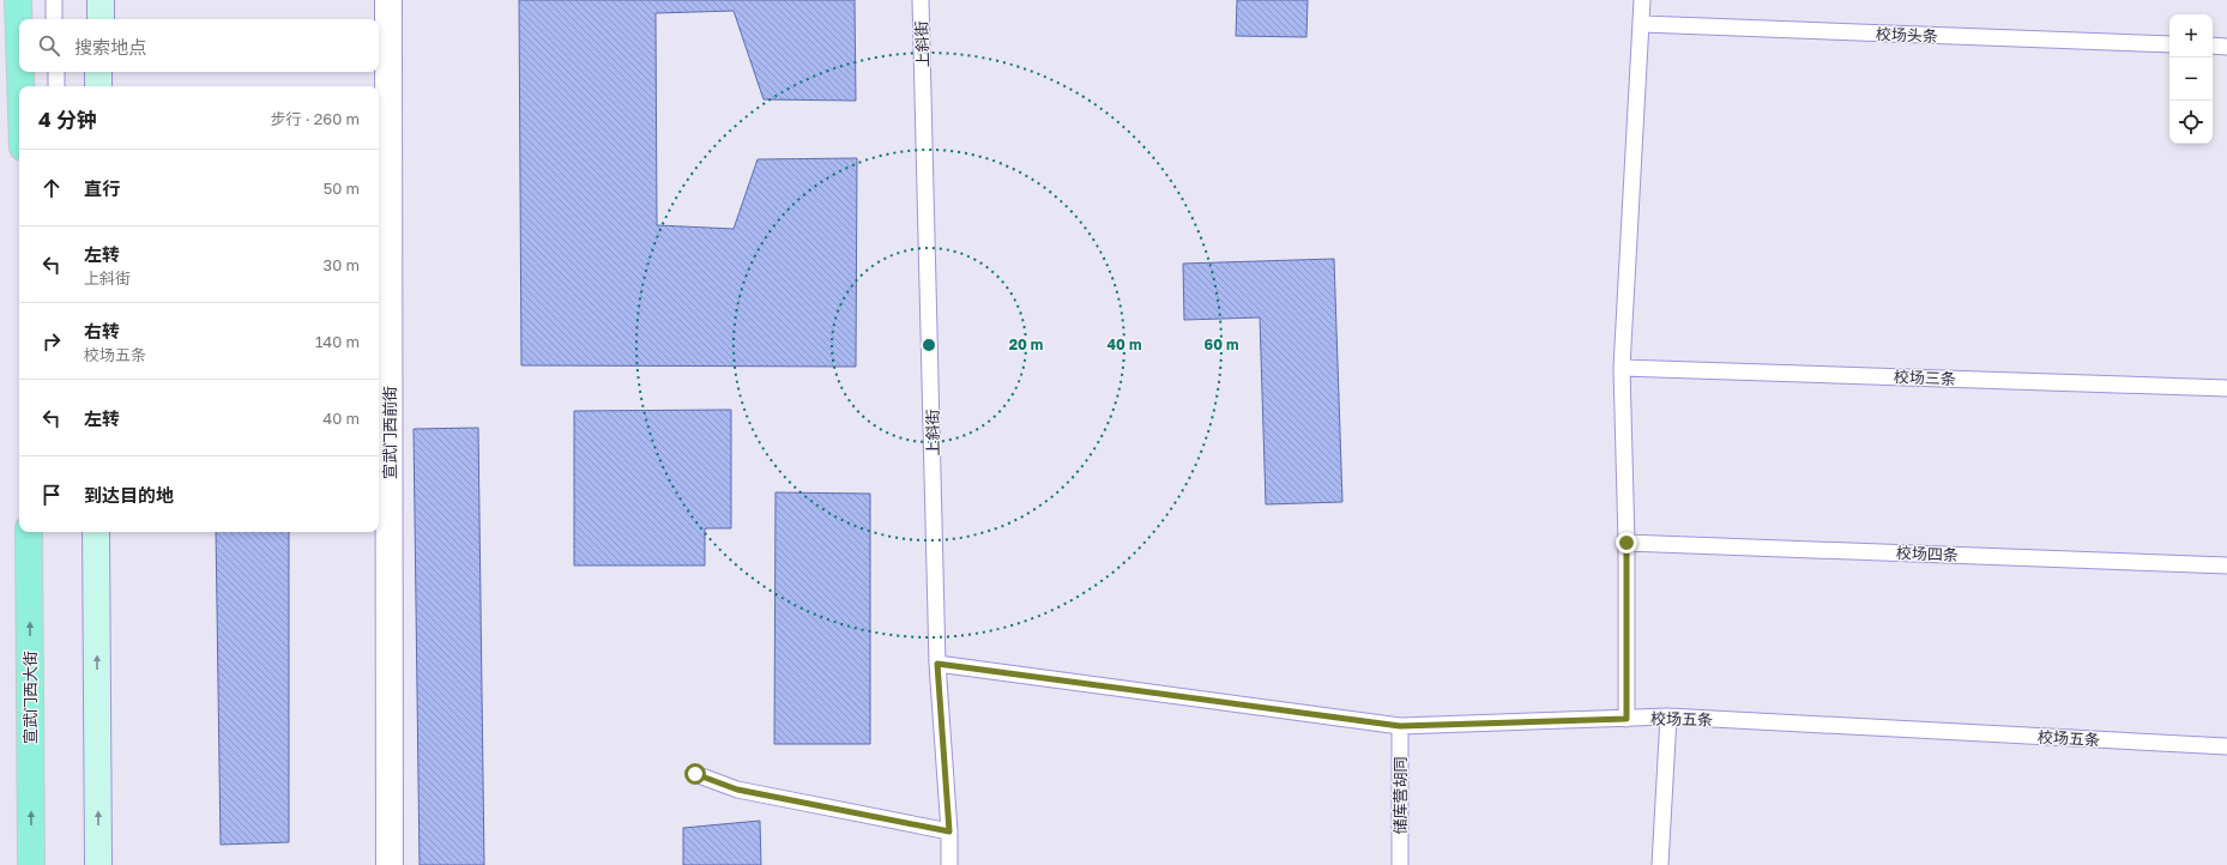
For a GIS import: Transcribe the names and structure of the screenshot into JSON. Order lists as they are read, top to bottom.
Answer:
{
  "streets": {
    "main road": ["宣武门西大街"],
    "street": ["宣武门西前街"],
    "lane": [
      "校场头条",
      "上斜街",
      "校场三条",
      "校场四条",
      "校场五条",
      "储库营胡同"
    ]
  },
  "crossings": [
    ["上斜街", "校场五条"],
    ["校场五条", "储库营胡同"]
  ],
  "one_way": ["宣武门西大街"],
  "page": {
    "map_buttons": ["+", "−"],
    "search": "搜索地点",
    "heading": ["4 分钟", "步行 · 260 m"],
    "list": [
      ["直行", "50 m"],
      ["左转", "上斜街", "30 m"],
      ["右转", "校场五条", "140 m"],
      ["左转", "40 m"],
      "到达目的地"
    ]
  },
  "rings": ["20 m", "40 m", "60 m"]
}
